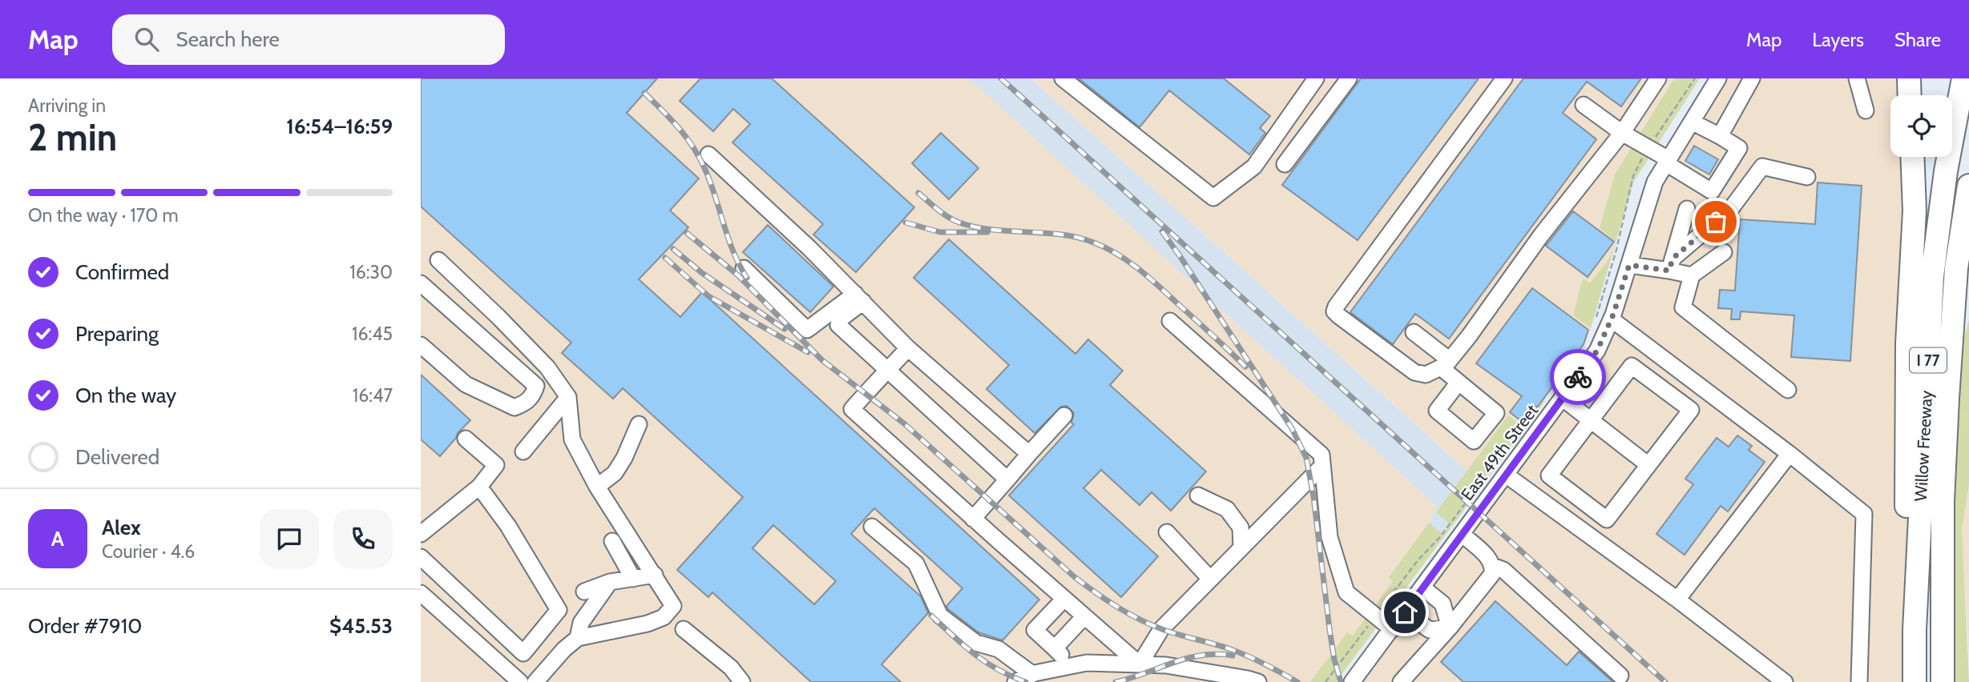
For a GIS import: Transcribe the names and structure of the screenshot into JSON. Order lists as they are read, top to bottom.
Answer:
{
  "streets": {
    "highway": ["I 77", "Willow Freeway"],
    "street": ["East 49th Street"]
  },
  "page": {
    "header": "Map",
    "search": "Search here",
    "nav": ["Map", "Layers", "Share"],
    "heading": ["2 min", "Arriving in", "16:54–16:59"],
    "panel": [
      "Alex",
      "Courier · 4.6",
      "Order #7910",
      "$45.53"
    ],
    "bar": "On the way · 170 m",
    "list": [
      ["Confirmed", "16:30"],
      ["Preparing", "16:45"],
      ["On the way", "16:47"],
      "Delivered"
    ],
    "round": "A"
  }
}
